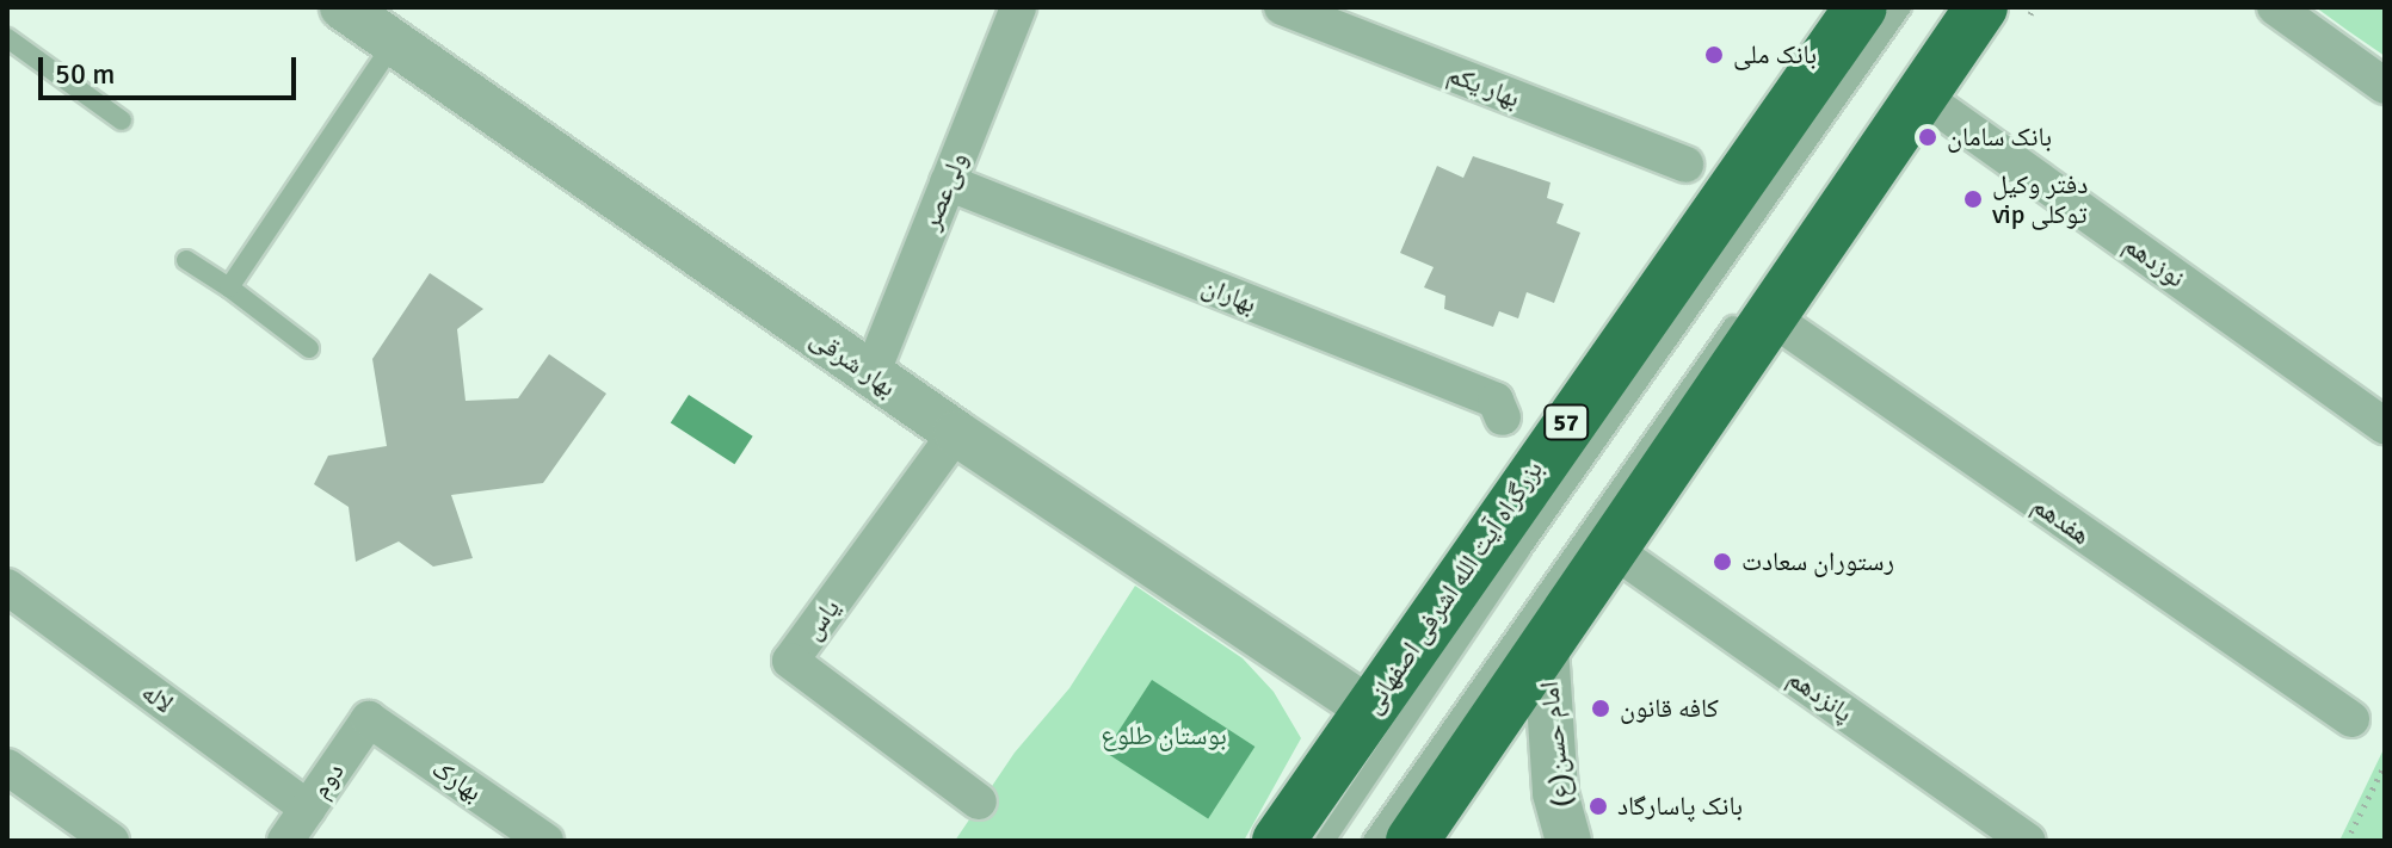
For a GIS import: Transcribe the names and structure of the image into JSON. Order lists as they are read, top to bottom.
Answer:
{
  "streets": {
    "highway": ["57", "بزرگراه آیت الله اشرفی اصفهانی"],
    "street": [
      "بهار یکم",
      "ولی‌عصر",
      "نوزدهم",
      "بهاران",
      "بهار شرقی",
      "هفدهم",
      "یاس",
      "پانزدهم",
      "لاله",
      "امام حسن(ع)",
      "دوم",
      "بهارک"
    ]
  },
  "crossings": [
    ["ولی‌عصر", "بهاران"],
    ["ولی‌عصر", "بهار شرقی"],
    ["بهار شرقی", "بزرگراه آیت الله اشرفی اصفهانی"],
    ["بهار شرقی", "یاس"],
    ["لاله", "دوم"],
    ["دوم", "بهارک"]
  ],
  "parks": ["بوستان طلوع"],
  "places": [
    "بانک ملی",
    "بانک سامان",
    "دفتر وکیل vip توکلی",
    "رستوران سعادت",
    "کافه قانون",
    "بانک پاسارگاد"
  ],
  "scale_bar": "50 m"
}
